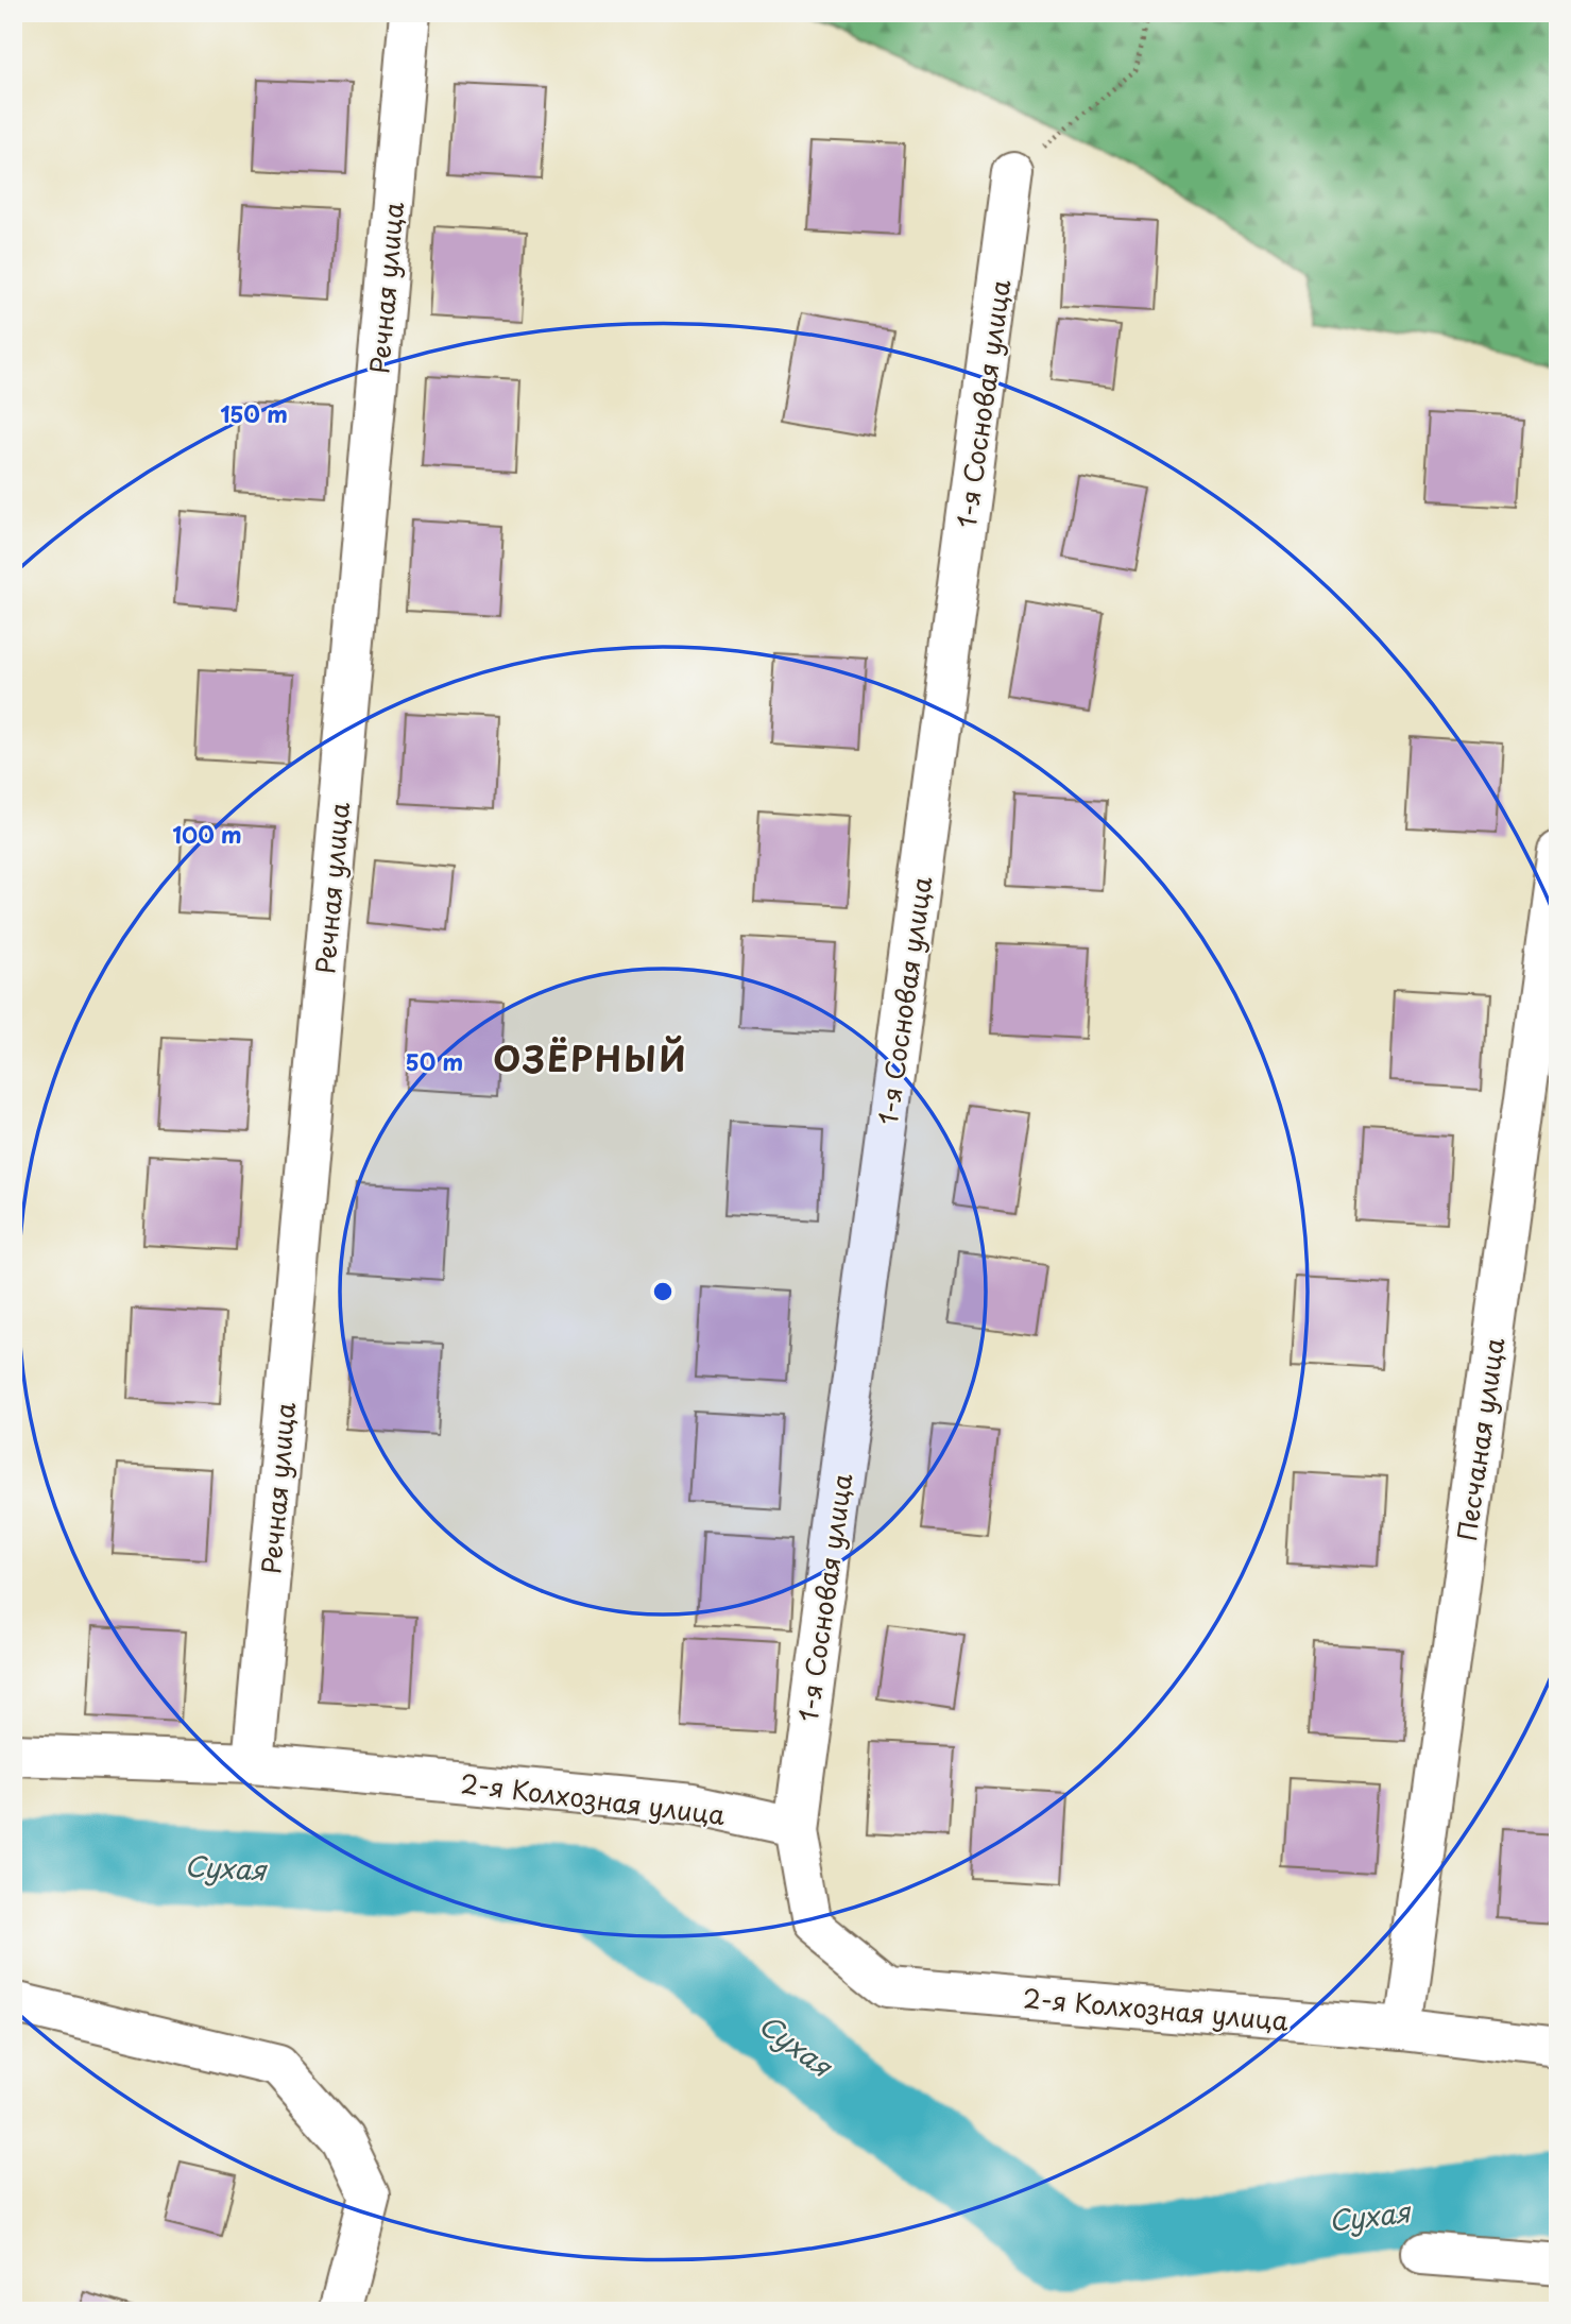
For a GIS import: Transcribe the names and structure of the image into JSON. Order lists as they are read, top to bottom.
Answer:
{
  "streets": {
    "street": [
      "Речная улица",
      "1-я Сосновая улица",
      "Песчаная улица",
      "2-я Колхозная улица"
    ]
  },
  "crossings": [
    ["Речная улица", "2-я Колхозная улица"],
    ["1-я Сосновая улица", "2-я Колхозная улица"],
    ["Песчаная улица", "2-я Колхозная улица"]
  ],
  "districts": ["ОЗЁРНЫЙ"],
  "water": ["Сухая"],
  "rings": ["150 m", "100 m", "50 m"]
}
